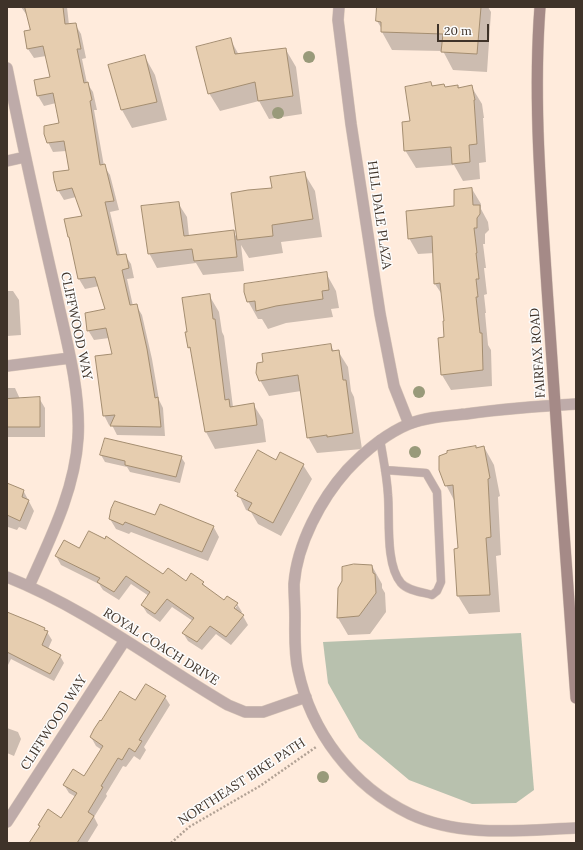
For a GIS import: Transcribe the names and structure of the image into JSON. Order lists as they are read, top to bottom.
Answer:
{
  "streets": {
    "main road": ["FAIRFAX ROAD"],
    "street": ["HILL DALE PLAZA", "CLIFFWOOD WAY", "ROYAL COACH DRIVE"],
    "path": ["NORTHEAST BIKE PATH"]
  },
  "crossings": [
    ["CLIFFWOOD WAY", "ROYAL COACH DRIVE"]
  ],
  "scale_bar": "20 m"
}
